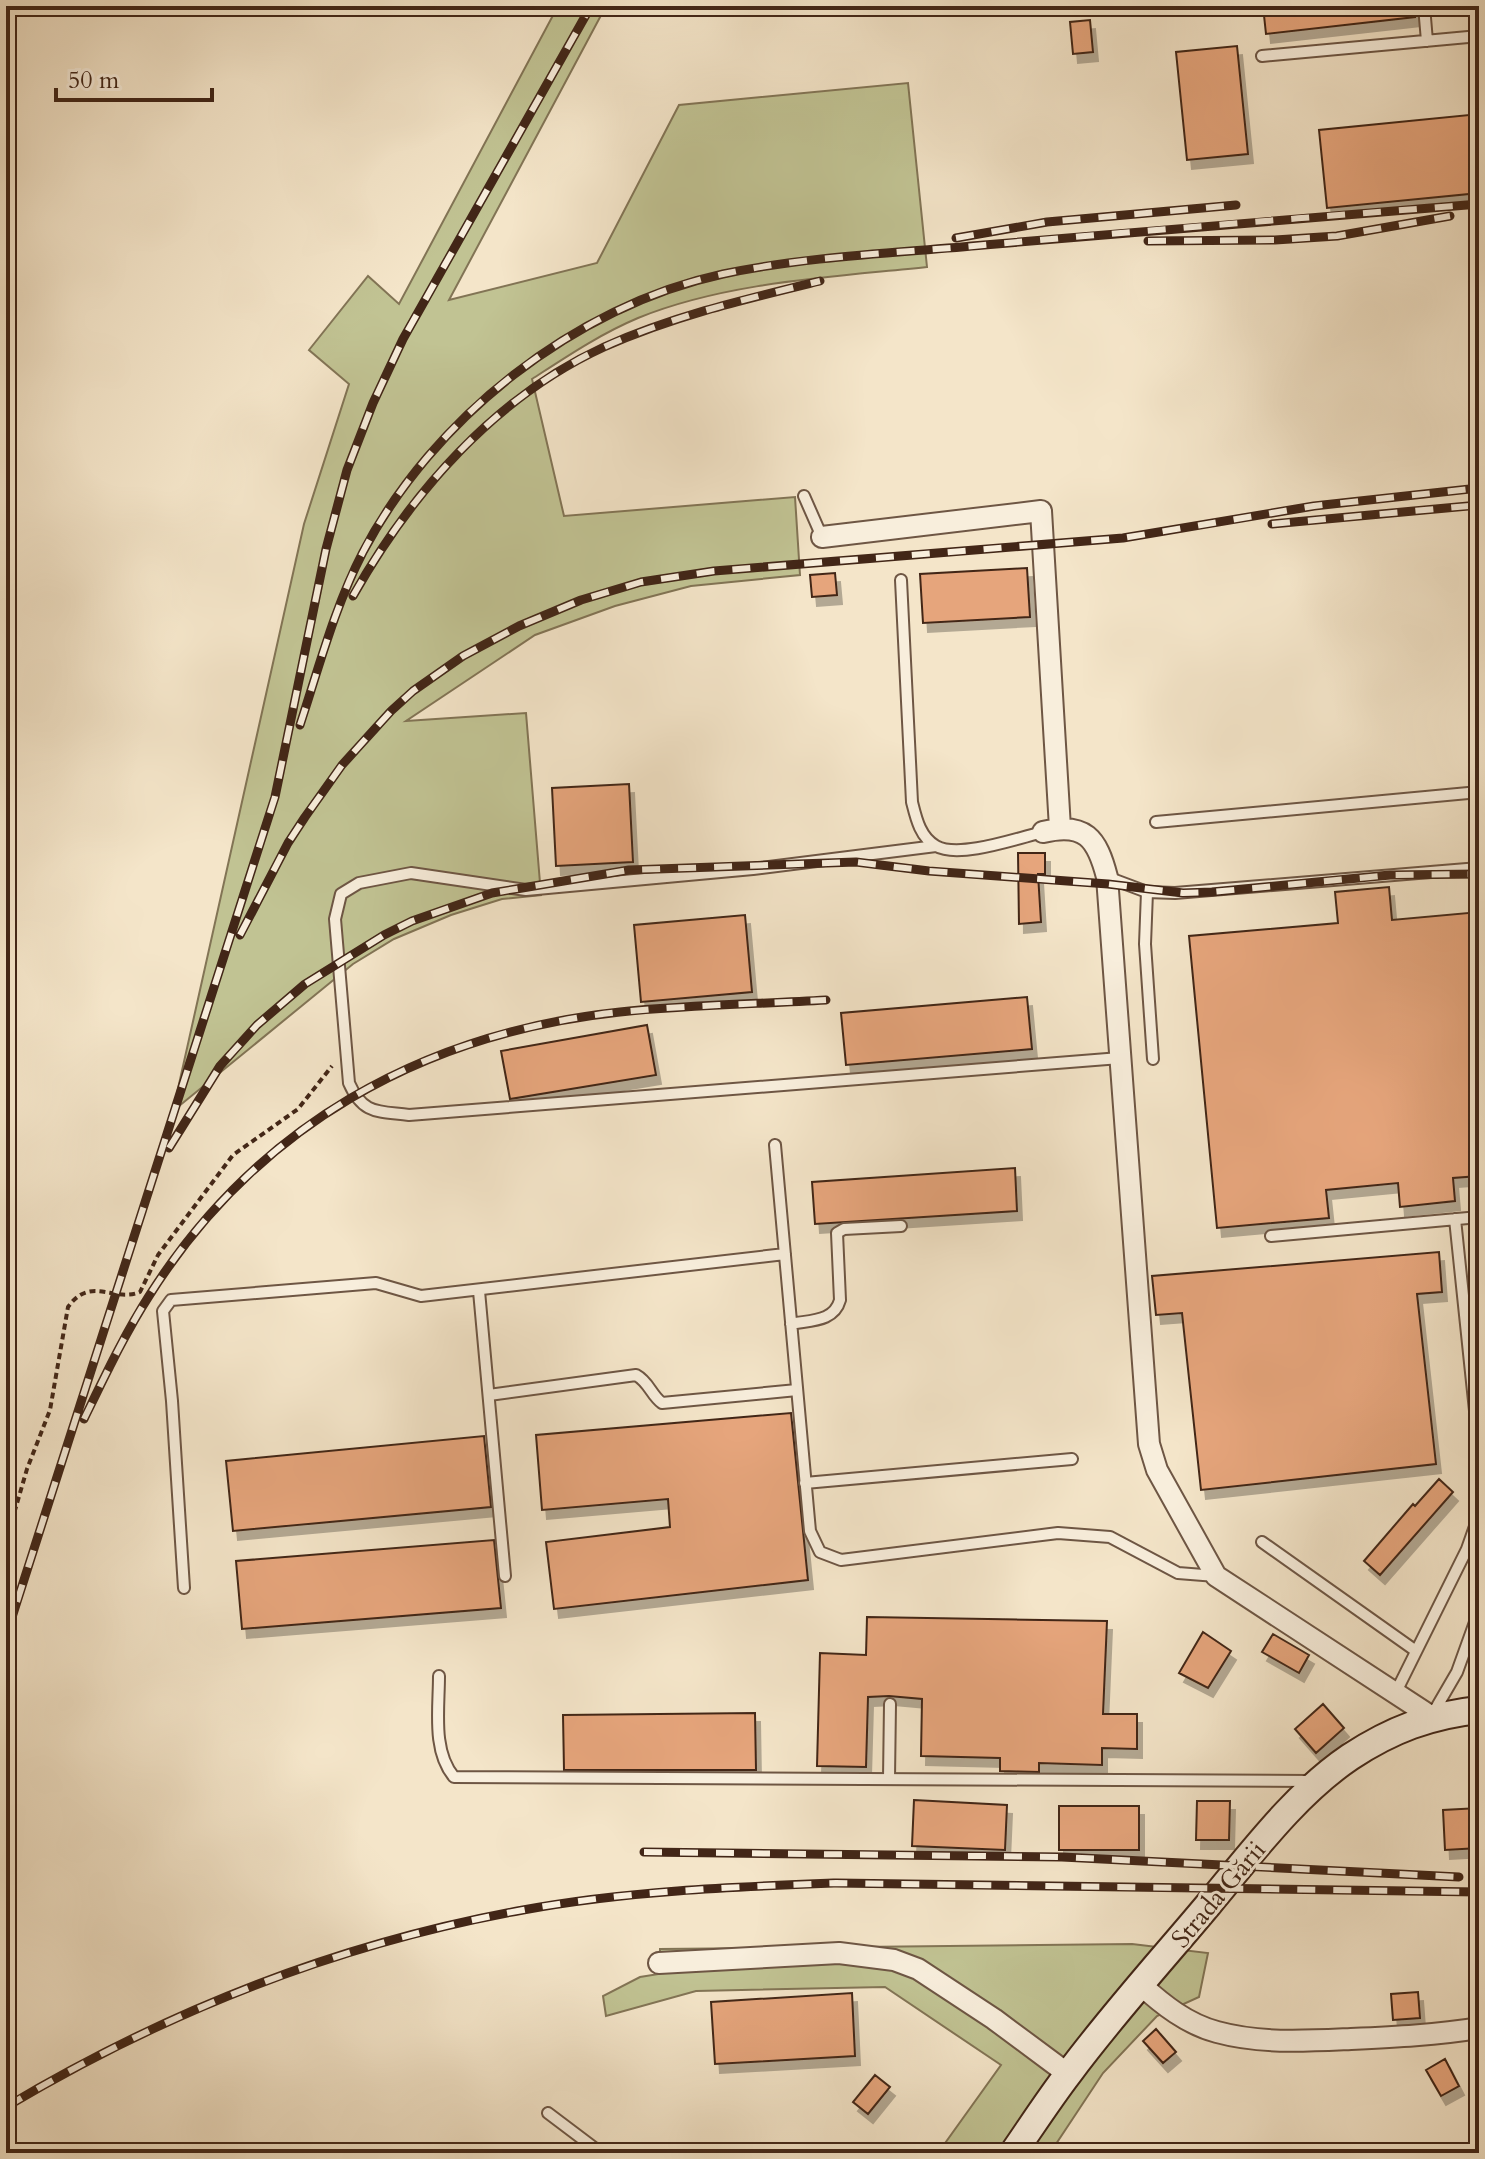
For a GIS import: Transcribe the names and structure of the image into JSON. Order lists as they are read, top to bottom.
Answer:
{
  "streets": {
    "main road": ["Strada Gării"]
  },
  "scale_bar": "50 m"
}
